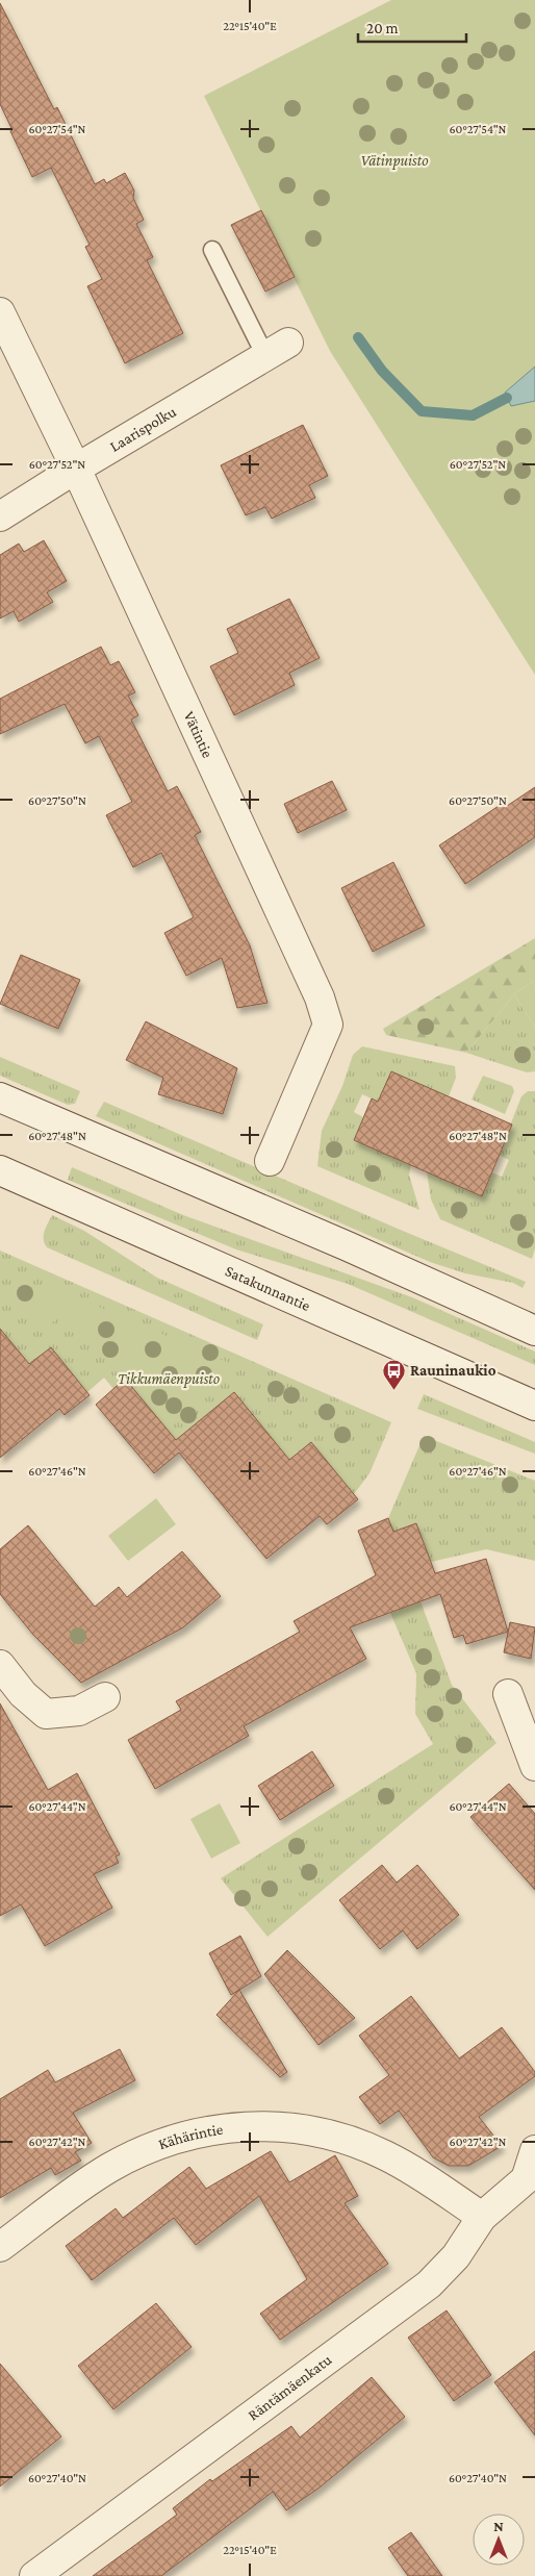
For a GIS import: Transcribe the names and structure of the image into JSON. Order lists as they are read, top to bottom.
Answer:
{
  "streets": {
    "street": [
      "Laarispolku",
      "Vätintie",
      "Satakunnantie",
      "Kähärintie",
      "Räntämäenkatu"
    ]
  },
  "crossings": [
    ["Laarispolku", "Vätintie"],
    ["Kähärintie", "Räntämäenkatu"]
  ],
  "parks": ["Vätinpuisto", "Tikkumäenpuisto"],
  "places": {
    "bus stop": ["Rauninaukio"]
  },
  "scale_bar": "20 m",
  "north": "top",
  "coordinates": [
    "22°15'40\"E",
    "60°27'54\"N",
    "60°27'52\"N",
    "60°27'50\"N",
    "60°27'48\"N",
    "60°27'46\"N",
    "60°27'44\"N",
    "60°27'42\"N",
    "60°27'40\"N"
  ]
}
